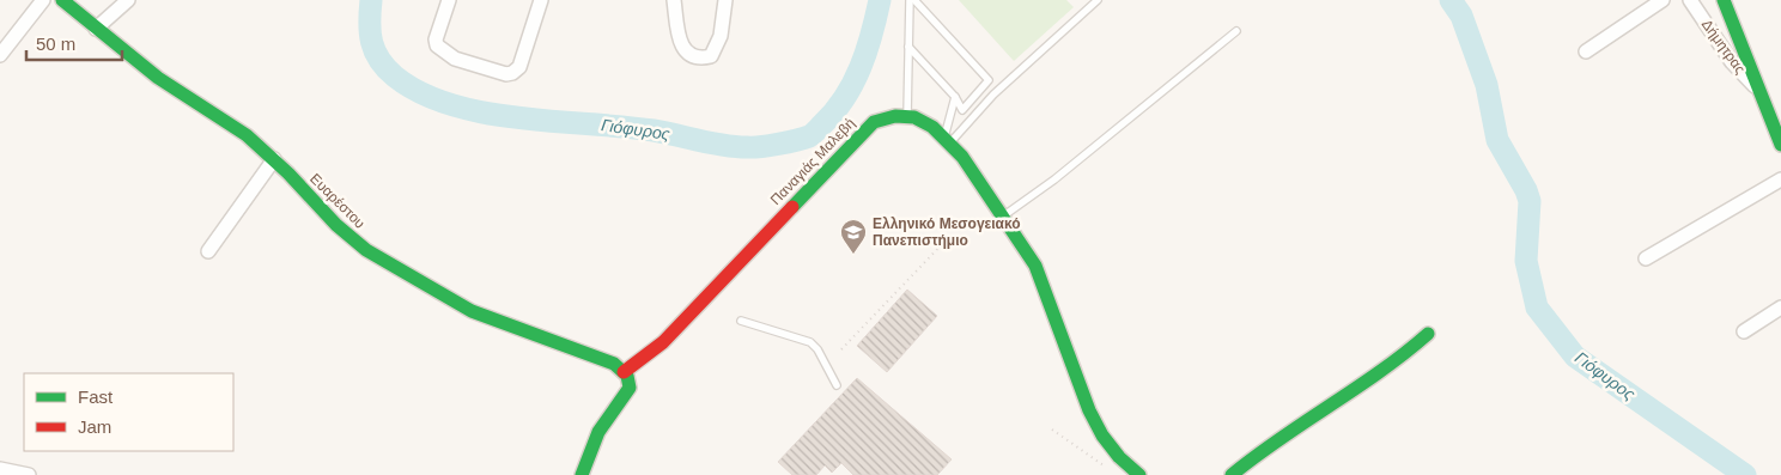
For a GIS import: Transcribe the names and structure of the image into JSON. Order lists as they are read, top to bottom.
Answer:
{
  "streets": {
    "street": ["Δήμητρας", "Παναγιάς Μαλεβή", "Ευαρέστου"]
  },
  "crossings": [
    ["Παναγιάς Μαλεβή", "Ευαρέστου"]
  ],
  "water": ["Γιόφυρος"],
  "places": {
    "school or university": ["Ελληνικό Μεσογειακό Πανεπιστήμιο"]
  },
  "legend": ["Fast", "Jam"],
  "scale_bar": "50 m"
}
